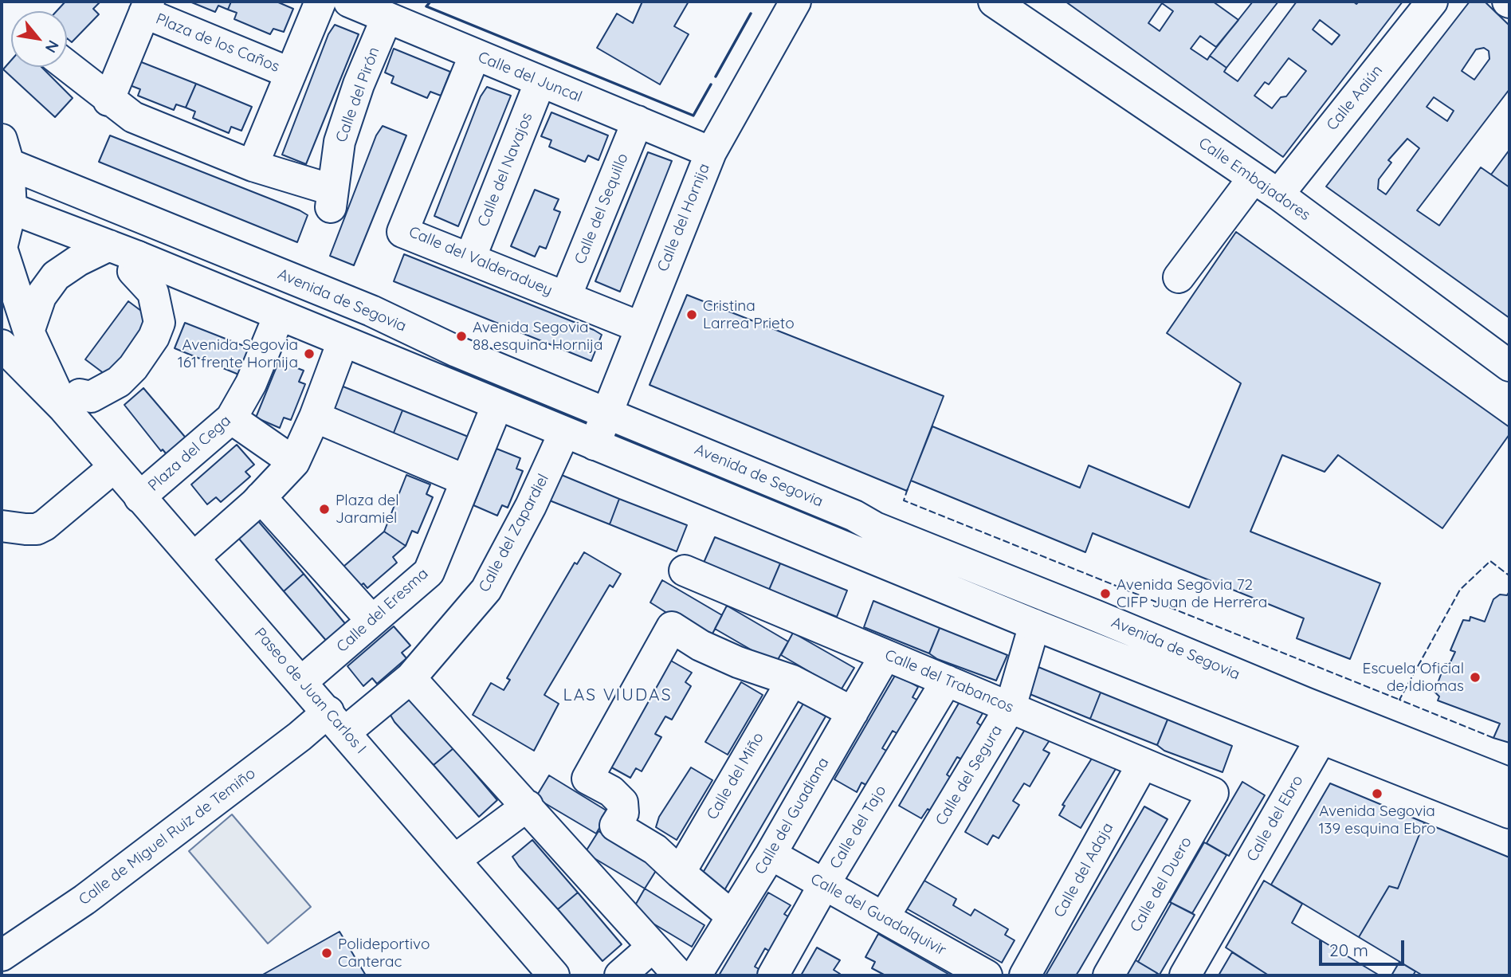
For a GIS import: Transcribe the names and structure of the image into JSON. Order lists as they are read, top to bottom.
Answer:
{
  "streets": {
    "street": [
      "Plaza de los Caños",
      "Calle del Juncal",
      "Calle del Pirón",
      "Calle Aaiún",
      "Calle del Navajos",
      "Calle Embajadores",
      "Calle del Sequillo",
      "Calle del Hornija",
      "Calle del Valderaduey",
      "Avenida de Segovia",
      "Plaza del Cega",
      "Calle del Zapardiel",
      "Calle del Eresma",
      "Calle del Trabancos",
      "Paseo de Juan Carlos I",
      "Calle del Segura",
      "Calle del Miño",
      "Calle del Guadiana",
      "Calle del Ebro",
      "Calle del Tajo",
      "Calle de Miguel Ruiz de Temiño",
      "Calle del Adaja",
      "Calle del Duero",
      "Calle del Guadalquivir"
    ]
  },
  "crossings": [
    ["Plaza de los Caños", "Calle del Pirón"],
    ["Calle del Juncal", "Calle del Pirón"],
    ["Calle del Juncal", "Calle del Navajos"],
    ["Calle del Juncal", "Calle del Sequillo"],
    ["Calle del Juncal", "Calle del Hornija"],
    ["Calle del Juncal", "Calle del Valderaduey"],
    ["Calle Aaiún", "Calle Embajadores"],
    ["Calle del Navajos", "Calle del Valderaduey"],
    ["Calle del Sequillo", "Calle del Valderaduey"],
    ["Calle del Hornija", "Calle del Valderaduey"],
    ["Calle del Hornija", "Avenida de Segovia"],
    ["Avenida de Segovia", "Plaza del Cega"],
    ["Avenida de Segovia", "Calle del Zapardiel"],
    ["Avenida de Segovia", "Calle del Eresma"],
    ["Avenida de Segovia", "Paseo de Juan Carlos I"],
    ["Avenida de Segovia", "Calle del Segura"],
    ["Avenida de Segovia", "Calle del Ebro"],
    ["Plaza del Cega", "Paseo de Juan Carlos I"],
    ["Calle del Zapardiel", "Paseo de Juan Carlos I"],
    ["Calle del Zapardiel", "Calle de Miguel Ruiz de Temiño"],
    ["Calle del Eresma", "Paseo de Juan Carlos I"],
    ["Calle del Trabancos", "Calle del Segura"],
    ["Calle del Trabancos", "Calle del Guadiana"],
    ["Calle del Trabancos", "Calle del Tajo"],
    ["Calle del Trabancos", "Calle del Adaja"],
    ["Calle del Trabancos", "Calle del Duero"],
    ["Paseo de Juan Carlos I", "Calle de Miguel Ruiz de Temiño"],
    ["Calle del Segura", "Calle del Guadalquivir"],
    ["Calle del Guadiana", "Calle del Guadalquivir"],
    ["Calle del Tajo", "Calle del Guadalquivir"]
  ],
  "districts": ["LAS VIUDAS"],
  "places": [
    "Cristina Larrea Prieto",
    "Avenida Segovia 88 esquina Hornija",
    "Avenida Segovia 161 frente Hornija",
    "Plaza del Jaramiel",
    "Avenida Segovia 72 CIFP Juan de Herrera",
    "Escuela Oficial de Idiomas",
    "Avenida Segovia 139 esquina Ebro",
    "Polideportivo Canterac"
  ],
  "scale_bar": "20 m",
  "north": "bottom right"
}
